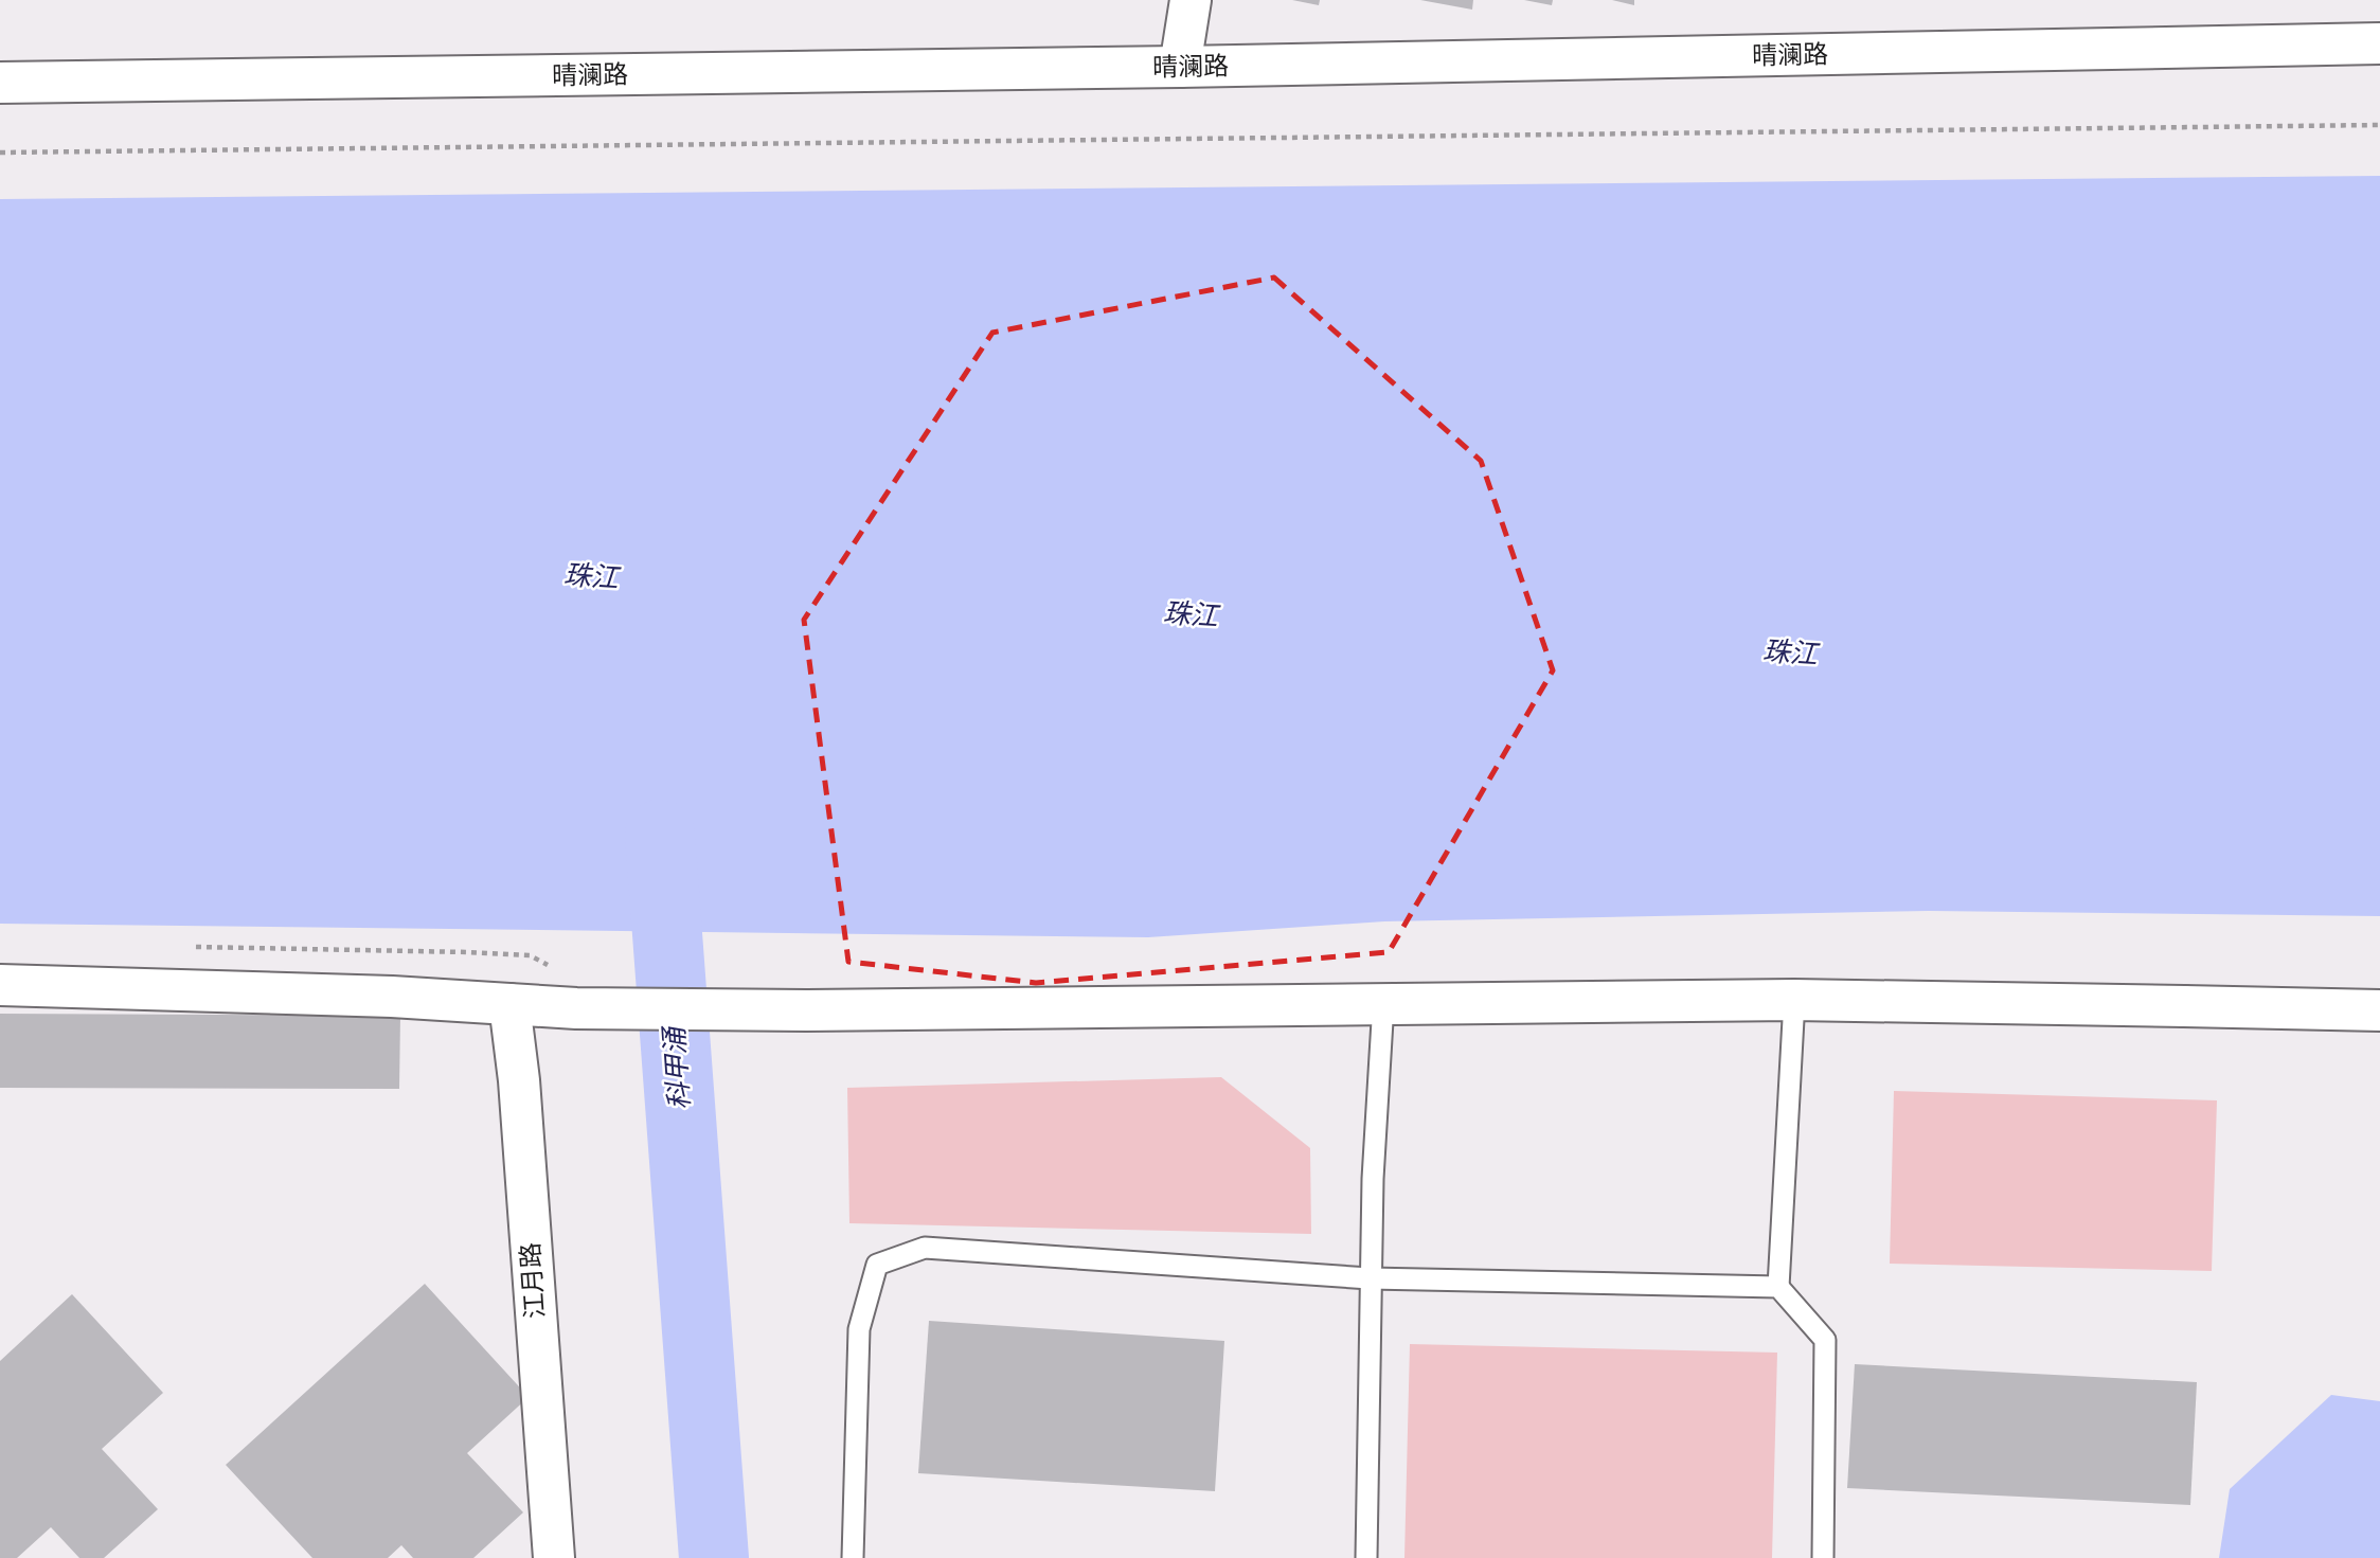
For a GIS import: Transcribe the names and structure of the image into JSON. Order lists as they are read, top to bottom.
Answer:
{
  "streets": {
    "street": ["晴澜路", "江月路"]
  },
  "water": ["珠江", "科甲涌"]
}
